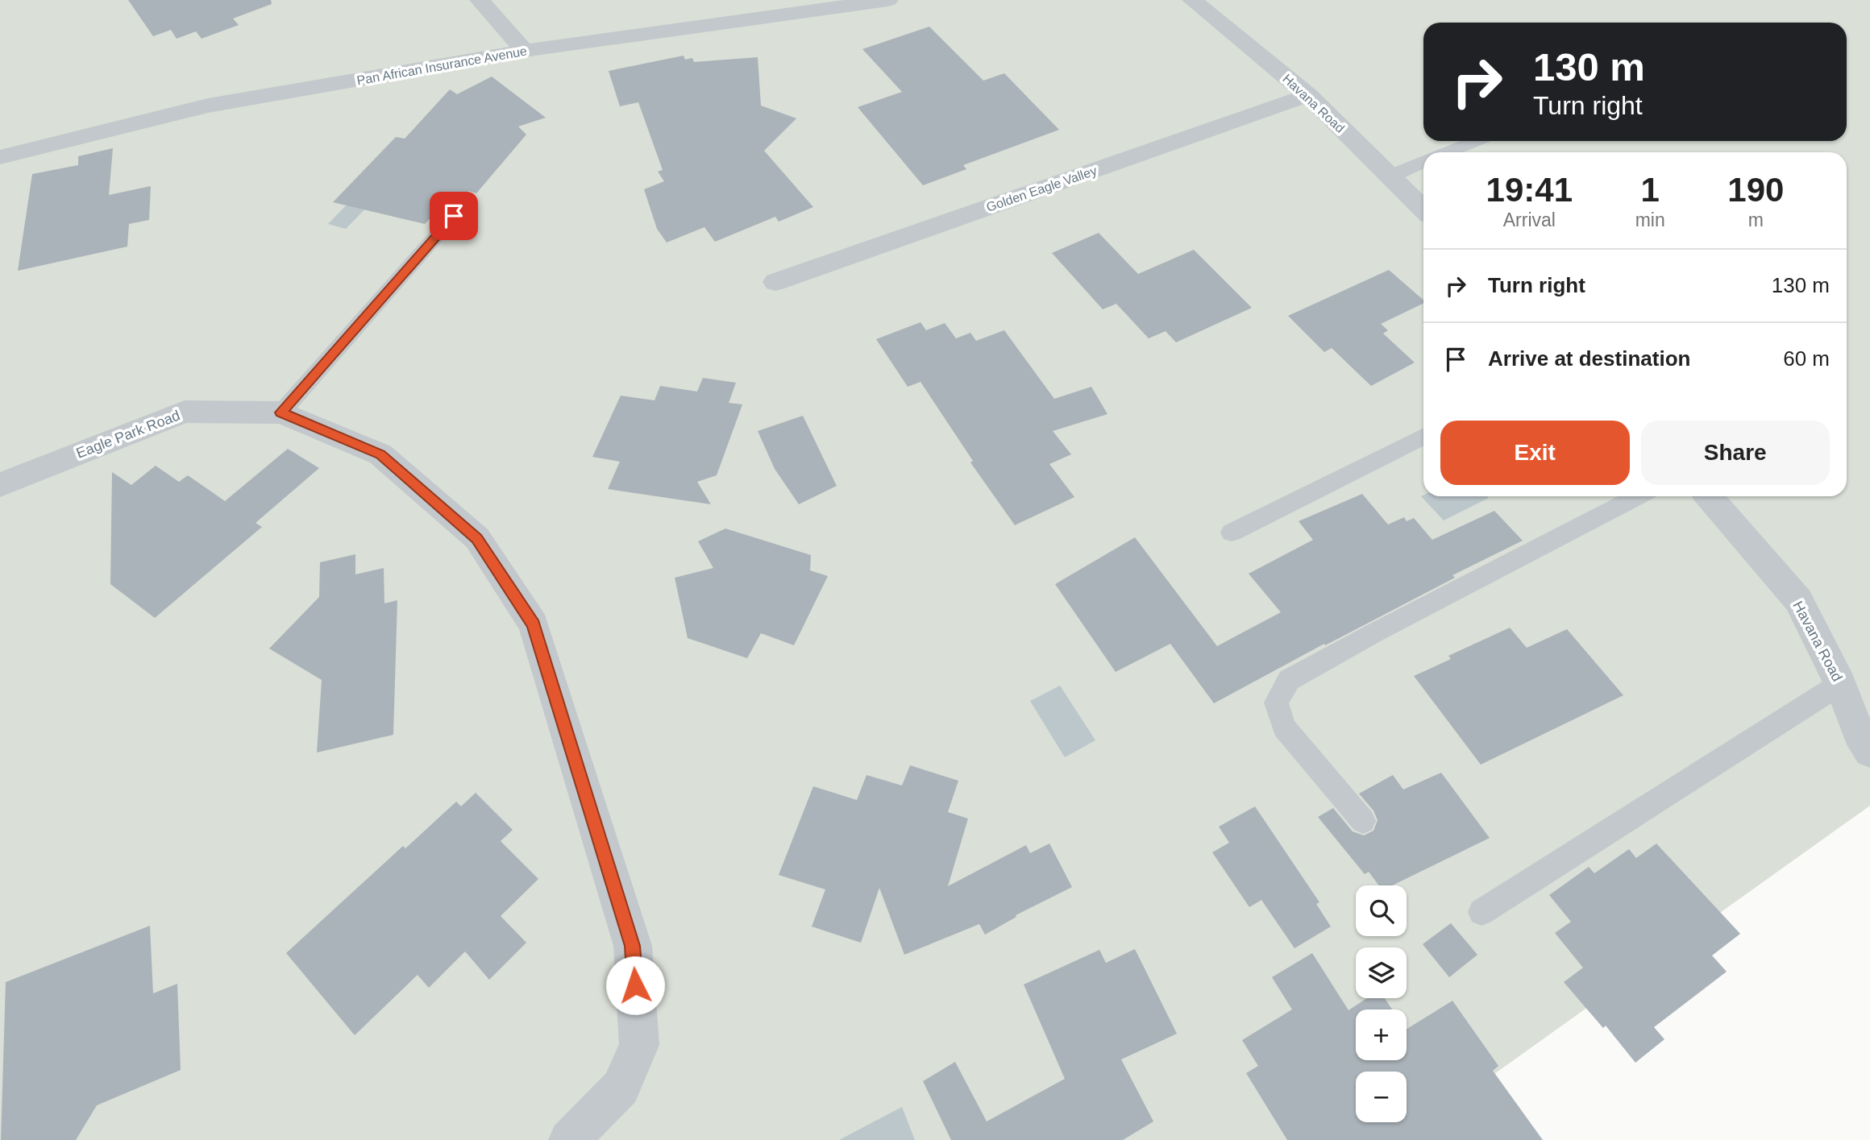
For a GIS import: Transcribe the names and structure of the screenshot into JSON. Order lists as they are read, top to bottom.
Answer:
{
  "streets": {
    "street": [
      "Pan African Insurance Avenue",
      "Havana Road",
      "Golden Eagle Valley",
      "Eagle Park Road"
    ]
  },
  "crossings": [
    ["Havana Road", "Golden Eagle Valley"]
  ],
  "page": {
    "turn": ["130 m", "Turn right"],
    "eta": [
      "19:41",
      "Arrival",
      "1",
      "min",
      "190",
      "m"
    ],
    "list": [
      {
        "name": "Turn right",
        "value": "130 m"
      },
      {
        "name": "Arrive at destination",
        "value": "60 m"
      }
    ],
    "buttons": ["Exit", "Share"],
    "map_buttons": ["+", "−"]
  }
}
